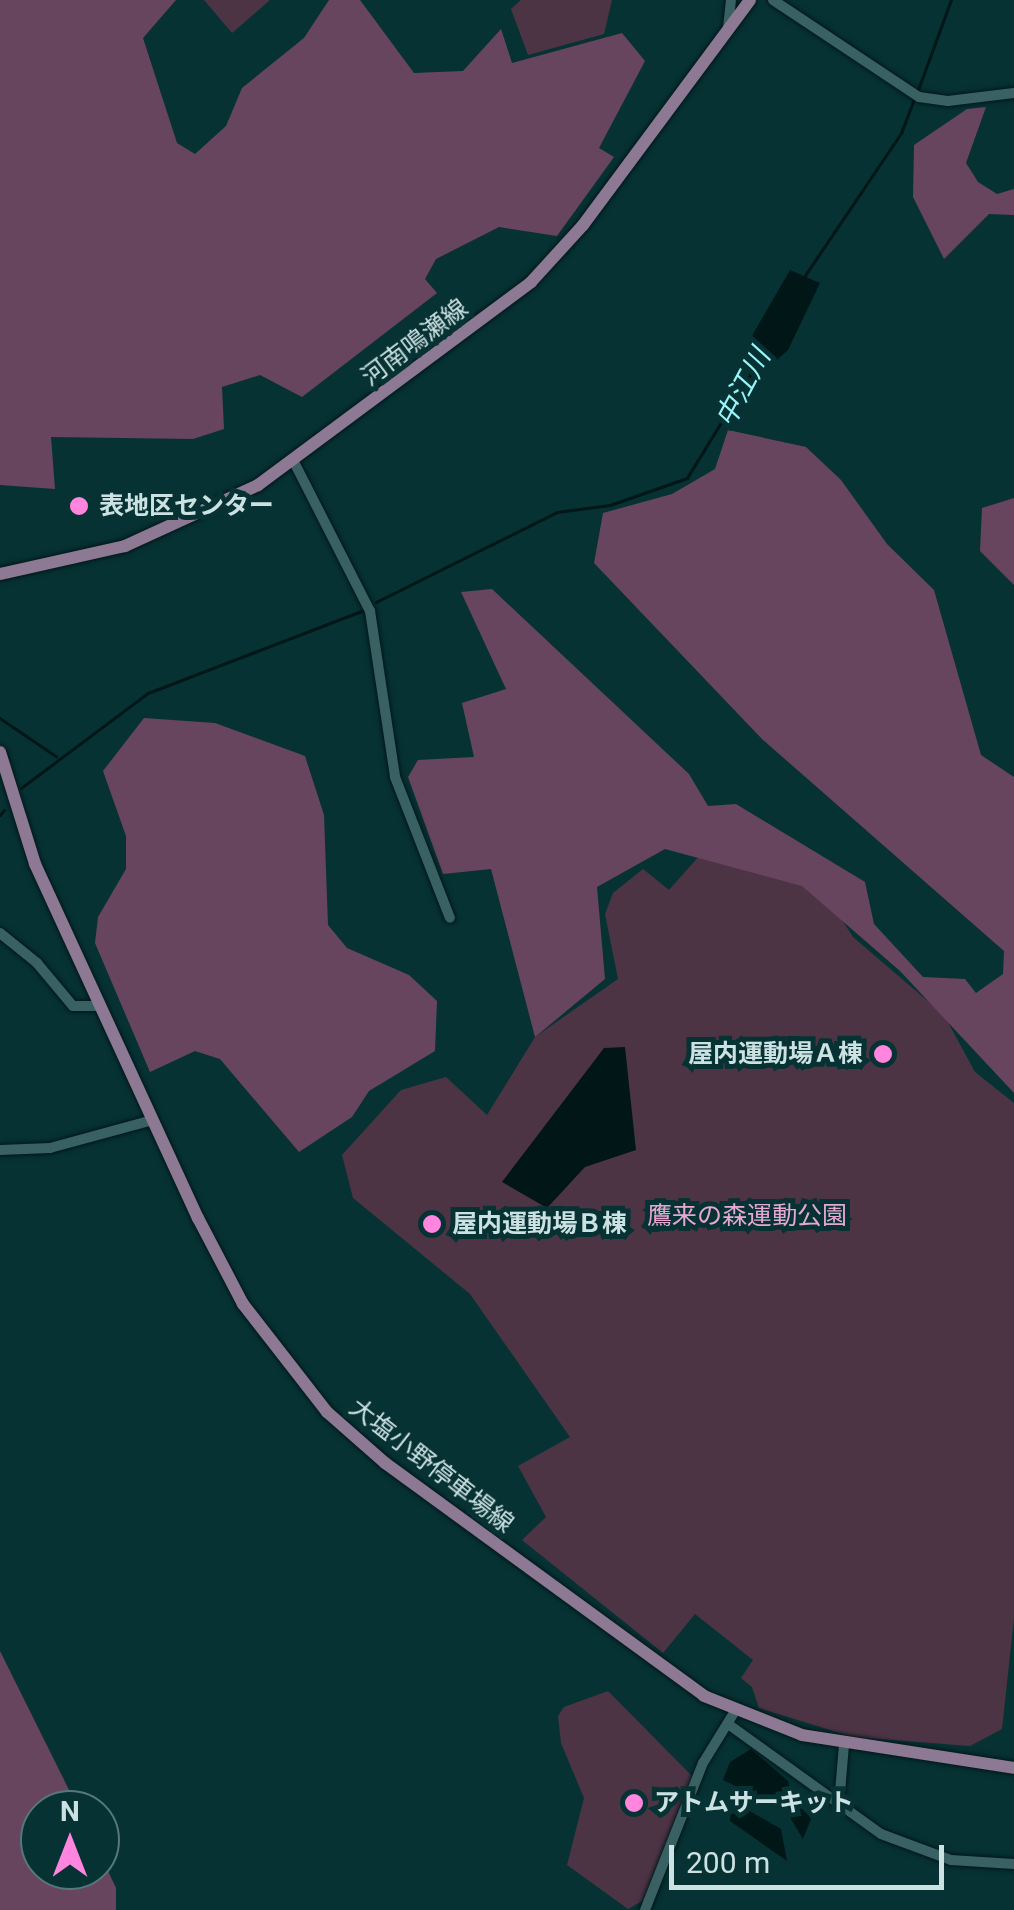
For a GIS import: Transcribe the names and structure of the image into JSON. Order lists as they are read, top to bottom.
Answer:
{
  "streets": {
    "main road": ["河南鳴瀬線", "大塩小野停車場線"]
  },
  "water": ["中江川"],
  "parks": ["鷹来の森運動公園"],
  "places": [
    "表地区センター",
    "屋内運動場Ａ棟",
    "屋内運動場Ｂ棟",
    "アトムサーキット"
  ],
  "scale_bar": "200 m",
  "north": "top"
}
